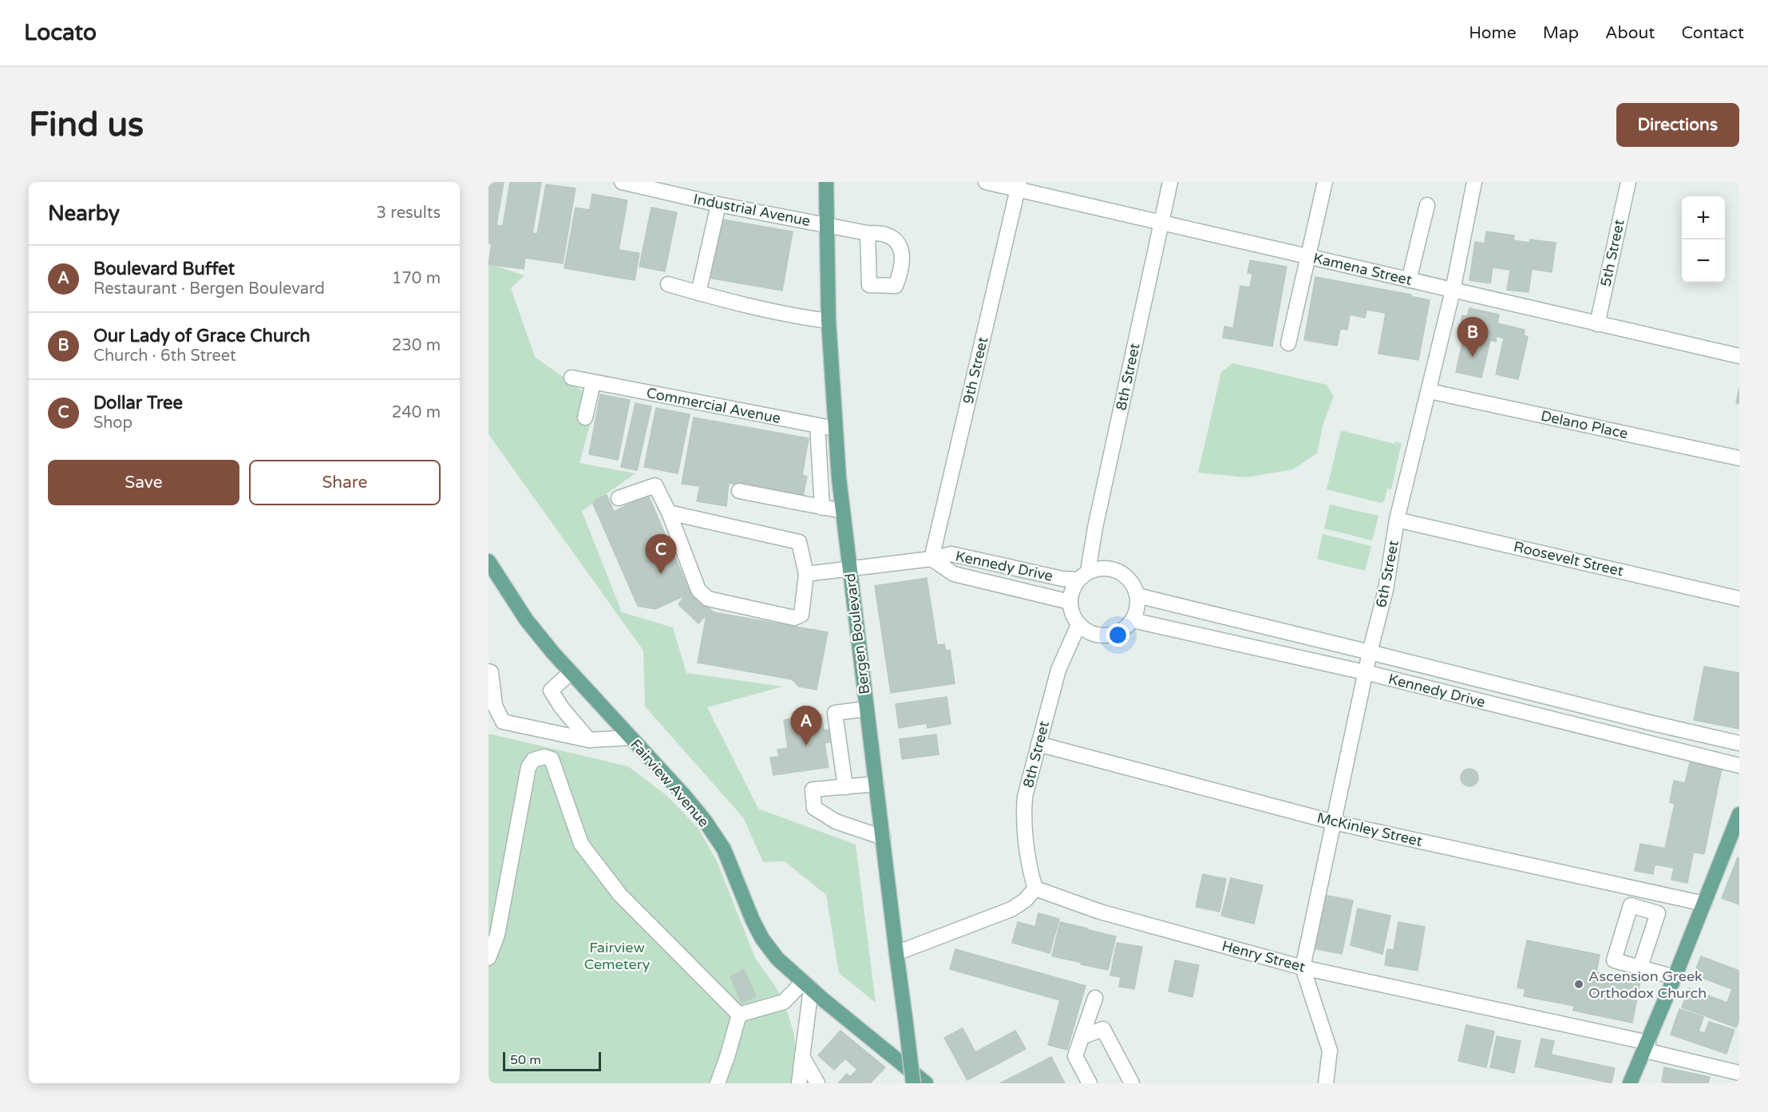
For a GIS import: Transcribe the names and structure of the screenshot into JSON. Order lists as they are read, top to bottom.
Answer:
{
  "streets": {
    "main road": ["Bergen Boulevard", "Fairview Avenue"],
    "street": [
      "Industrial Avenue",
      "5th Street",
      "Kamena Street",
      "9th Street",
      "8th Street",
      "Commercial Avenue",
      "Delano Place",
      "Roosevelt Street",
      "Kennedy Drive",
      "6th Street",
      "McKinley Street",
      "Henry Street"
    ]
  },
  "crossings": [
    ["Industrial Avenue", "Bergen Boulevard"],
    ["5th Street", "Kamena Street"],
    ["Kamena Street", "9th Street"],
    ["Kamena Street", "8th Street"],
    ["Kamena Street", "6th Street"],
    ["9th Street", "Kennedy Drive"],
    ["8th Street", "Kennedy Drive"],
    ["8th Street", "McKinley Street"],
    ["8th Street", "Henry Street"],
    ["Commercial Avenue", "Bergen Boulevard"],
    ["Delano Place", "6th Street"],
    ["Roosevelt Street", "6th Street"],
    ["Kennedy Drive", "6th Street"],
    ["Kennedy Drive", "Bergen Boulevard"],
    ["6th Street", "McKinley Street"],
    ["6th Street", "Henry Street"]
  ],
  "parks": ["Fairview Cemetery"],
  "places": ["Ascension Greek Orthodox Church"],
  "scale_bar": "50 m",
  "page": {
    "header": "Locato",
    "nav": [
      "Home",
      "Map",
      "About",
      "Contact"
    ],
    "buttons": [
      "Directions",
      ["Save", "Share"]
    ],
    "title": "Find us",
    "heading": ["Nearby", "3 results"],
    "map_buttons": ["+", "−"],
    "list": [
      {
        "mark": "A",
        "name": "Boulevard Buffet",
        "note": "Restaurant · Bergen Boulevard",
        "value": "170 m"
      },
      {
        "mark": "B",
        "name": "Our Lady of Grace Church",
        "note": "Church · 6th Street",
        "value": "230 m"
      },
      {
        "mark": "C",
        "name": "Dollar Tree",
        "note": "Shop",
        "value": "240 m"
      }
    ],
    "pins": ["B", "C", "A"],
    "scale": "50 m"
  }
}
